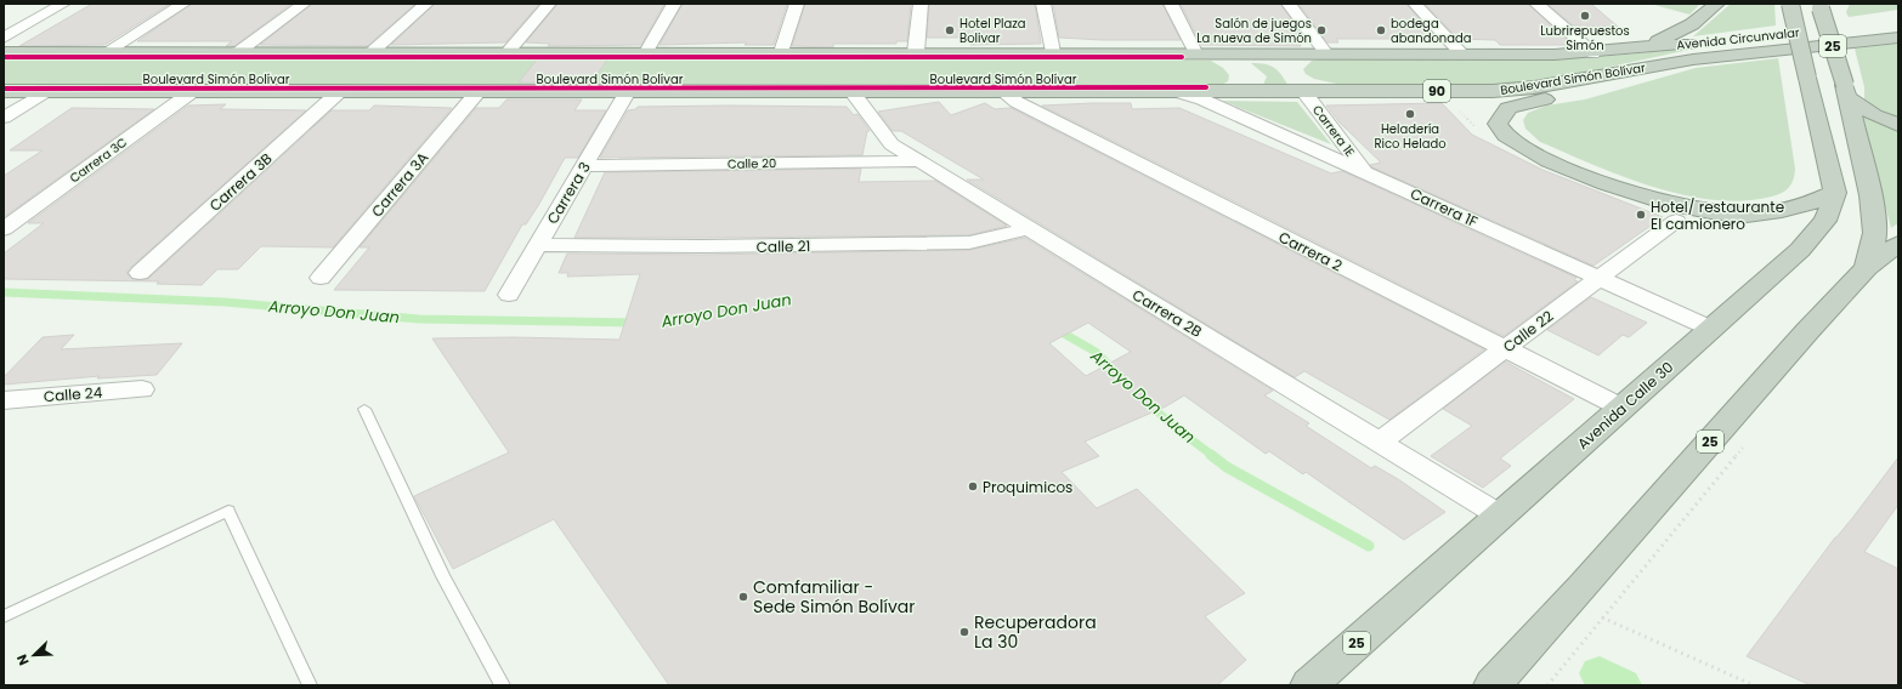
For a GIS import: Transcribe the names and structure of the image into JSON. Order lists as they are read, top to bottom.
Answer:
{
  "streets": {
    "highway": [
      "Avenida Circunvalar",
      "25",
      "Boulevard Simón Bolívar",
      "90",
      "Avenida Calle 30"
    ],
    "street": [
      "Carrera 1E",
      "Carrera 3C",
      "Calle 20",
      "Carrera 3B",
      "Carrera 3A",
      "Carrera 3",
      "Carrera 1F",
      "Calle 21",
      "Carrera 2",
      "Carrera 2B",
      "Calle 22",
      "Calle 24"
    ]
  },
  "crossings": [
    ["Avenida Circunvalar", "Boulevard Simón Bolívar"],
    ["25", "Avenida Calle 30"],
    ["Boulevard Simón Bolívar", "Carrera 1E"],
    ["Boulevard Simón Bolívar", "Carrera 3C"],
    ["Boulevard Simón Bolívar", "Carrera 3B"],
    ["Boulevard Simón Bolívar", "Carrera 3A"],
    ["Boulevard Simón Bolívar", "Carrera 3"],
    ["Boulevard Simón Bolívar", "Carrera 1F"],
    ["Boulevard Simón Bolívar", "Carrera 2"],
    ["Boulevard Simón Bolívar", "Carrera 2B"],
    ["Carrera 1E", "Carrera 1F"],
    ["Calle 20", "Carrera 3"],
    ["Calle 20", "Carrera 2B"],
    ["Carrera 3", "Calle 21"],
    ["Carrera 1F", "Calle 22"],
    ["Carrera 1F", "Avenida Calle 30"],
    ["Calle 21", "Carrera 2B"],
    ["Carrera 2", "Calle 22"],
    ["Carrera 2", "Avenida Calle 30"],
    ["Carrera 2B", "Calle 22"],
    ["Carrera 2B", "Avenida Calle 30"]
  ],
  "water": ["Arroyo Don Juan"],
  "places": [
    "Lubrirepuestos Simón",
    "Hotel Plaza Bolivar",
    "Salón de juegos La nueva de Simón",
    "bodega abandonada",
    "Heladería Rico Helado",
    "Hotel/ restaurante El camionero",
    "Proquimicos",
    "Comfamiliar - Sede Simón Bolívar",
    "Recuperadora La 30"
  ],
  "north": "bottom left"
}
